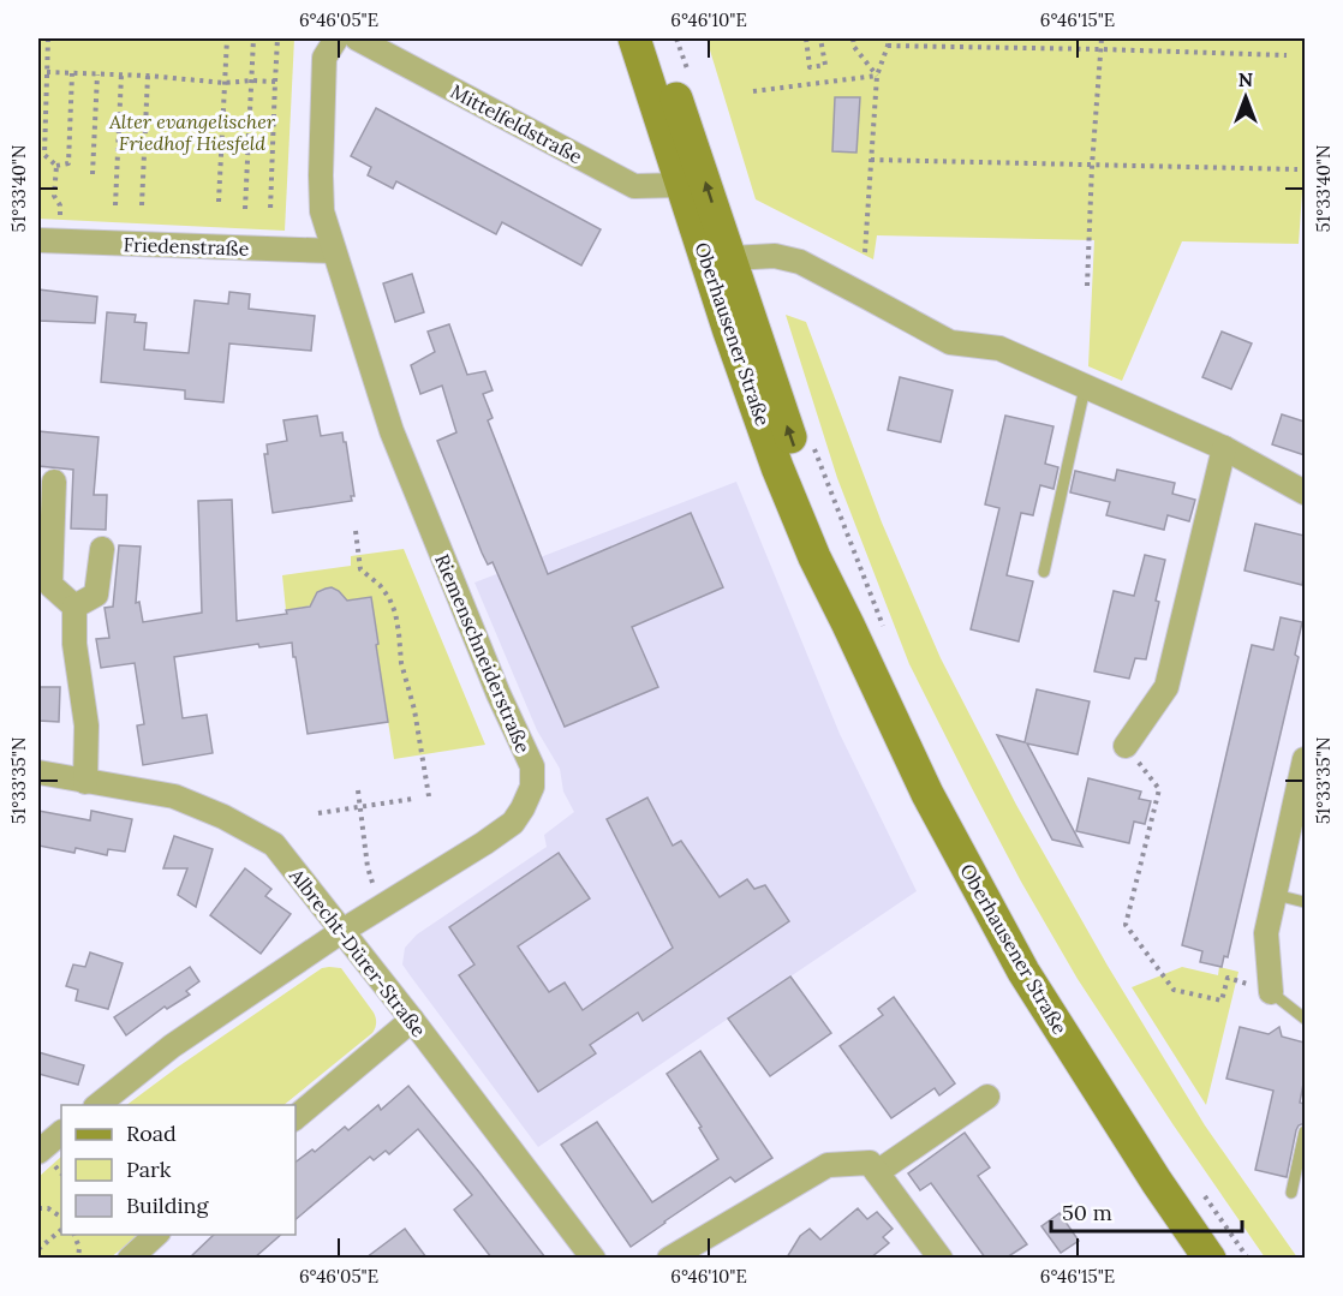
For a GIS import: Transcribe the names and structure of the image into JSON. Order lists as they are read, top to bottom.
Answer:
{
  "streets": {
    "main road": ["Oberhausener Straße"],
    "street": [
      "Mittelfeldstraße",
      "Friedenstraße",
      "Riemenschneiderstraße",
      "Albrecht-Dürer-Straße"
    ]
  },
  "crossings": [
    ["Mittelfeldstraße", "Oberhausener Straße"],
    ["Friedenstraße", "Riemenschneiderstraße"],
    ["Riemenschneiderstraße", "Albrecht-Dürer-Straße"]
  ],
  "parks": ["Alter evangelischer Friedhof Hiesfeld"],
  "legend": ["Road", "Park", "Building"],
  "scale_bar": "50 m",
  "north": "top",
  "coordinates": [
    "6°46'05\"E",
    "6°46'10\"E",
    "6°46'15\"E",
    "51°33'40\"N",
    "51°33'35\"N"
  ]
}
